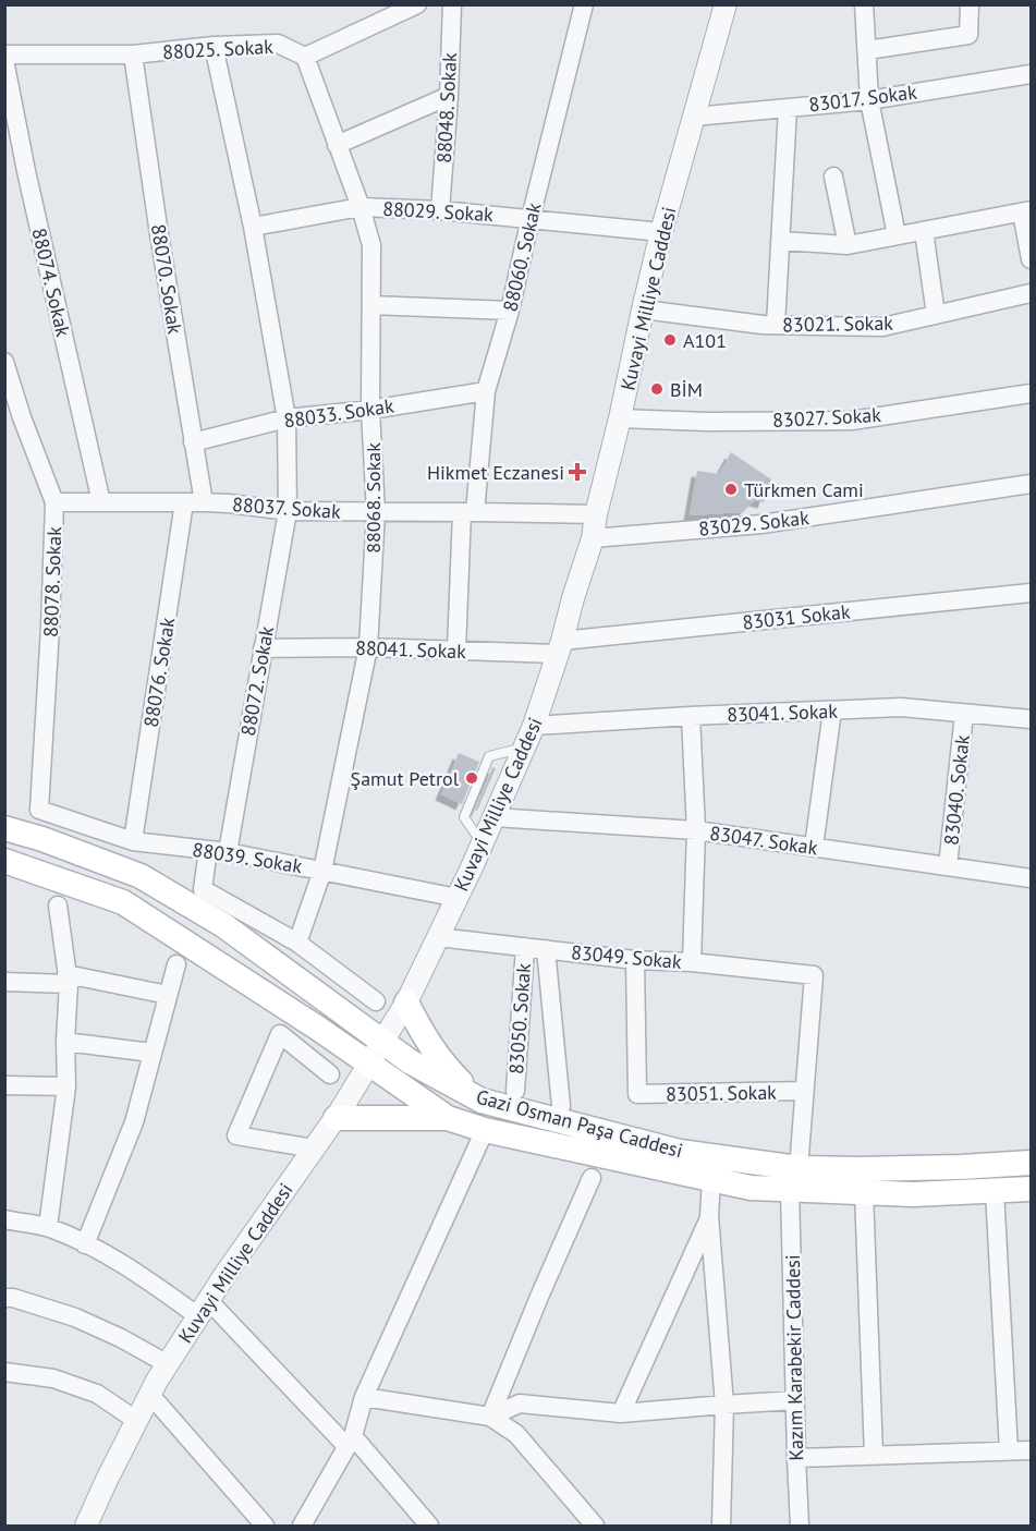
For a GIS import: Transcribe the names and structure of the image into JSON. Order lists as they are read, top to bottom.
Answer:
{
  "streets": {
    "main road": ["Gazi Osman Paşa Caddesi"],
    "street": [
      "88025. Sokak",
      "83017. Sokak",
      "88048. Sokak",
      "88029. Sokak",
      "88060. Sokak",
      "88070. Sokak",
      "88074. Sokak",
      "Kuvayi Milliye Caddesi",
      "83021. Sokak",
      "88033. Sokak",
      "83027. Sokak",
      "88068. Sokak",
      "88037. Sokak",
      "83029. Sokak",
      "88078. Sokak",
      "83031 Sokak",
      "88041. Sokak",
      "88076. Sokak",
      "88072. Sokak",
      "83041. Sokak",
      "83040. Sokak",
      "83047. Sokak",
      "88039. Sokak",
      "83049. Sokak",
      "83050. Sokak",
      "83051. Sokak",
      "Kazım Karabekir Caddesi"
    ]
  },
  "crossings": [
    ["88025. Sokak", "88070. Sokak"],
    ["88025. Sokak", "88068. Sokak"],
    ["83017. Sokak", "Kuvayi Milliye Caddesi"],
    ["88048. Sokak", "88029. Sokak"],
    ["88029. Sokak", "88060. Sokak"],
    ["88029. Sokak", "Kuvayi Milliye Caddesi"],
    ["88029. Sokak", "88068. Sokak"],
    ["88060. Sokak", "88033. Sokak"],
    ["88060. Sokak", "88037. Sokak"],
    ["88060. Sokak", "88041. Sokak"],
    ["88070. Sokak", "88033. Sokak"],
    ["88070. Sokak", "88037. Sokak"],
    ["88074. Sokak", "88037. Sokak"],
    ["Kuvayi Milliye Caddesi", "83021. Sokak"],
    ["Kuvayi Milliye Caddesi", "83027. Sokak"],
    ["Kuvayi Milliye Caddesi", "88037. Sokak"],
    ["Kuvayi Milliye Caddesi", "83029. Sokak"],
    ["Kuvayi Milliye Caddesi", "83031 Sokak"],
    ["Kuvayi Milliye Caddesi", "88041. Sokak"],
    ["Kuvayi Milliye Caddesi", "83041. Sokak"],
    ["Kuvayi Milliye Caddesi", "83047. Sokak"],
    ["Kuvayi Milliye Caddesi", "88039. Sokak"],
    ["Kuvayi Milliye Caddesi", "83049. Sokak"],
    ["Kuvayi Milliye Caddesi", "Gazi Osman Paşa Caddesi"],
    ["88033. Sokak", "88068. Sokak"],
    ["88068. Sokak", "88037. Sokak"],
    ["88068. Sokak", "88041. Sokak"],
    ["88068. Sokak", "88039. Sokak"],
    ["88037. Sokak", "88078. Sokak"],
    ["88037. Sokak", "88076. Sokak"],
    ["88037. Sokak", "88072. Sokak"],
    ["88078. Sokak", "88039. Sokak"],
    ["83031 Sokak", "88041. Sokak"],
    ["88041. Sokak", "88072. Sokak"],
    ["88076. Sokak", "88039. Sokak"],
    ["88072. Sokak", "88039. Sokak"],
    ["83041. Sokak", "83040. Sokak"],
    ["83040. Sokak", "83047. Sokak"],
    ["83049. Sokak", "83050. Sokak"],
    ["83049. Sokak", "83051. Sokak"],
    ["83049. Sokak", "Kazım Karabekir Caddesi"],
    ["83051. Sokak", "Kazım Karabekir Caddesi"],
    ["Gazi Osman Paşa Caddesi", "Kazım Karabekir Caddesi"]
  ],
  "places": {
    "other": [
      "A101",
      "BİM",
      "Türkmen Cami",
      "Şamut Petrol"
    ],
    "health": ["Hikmet Eczanesi"]
  }
}
